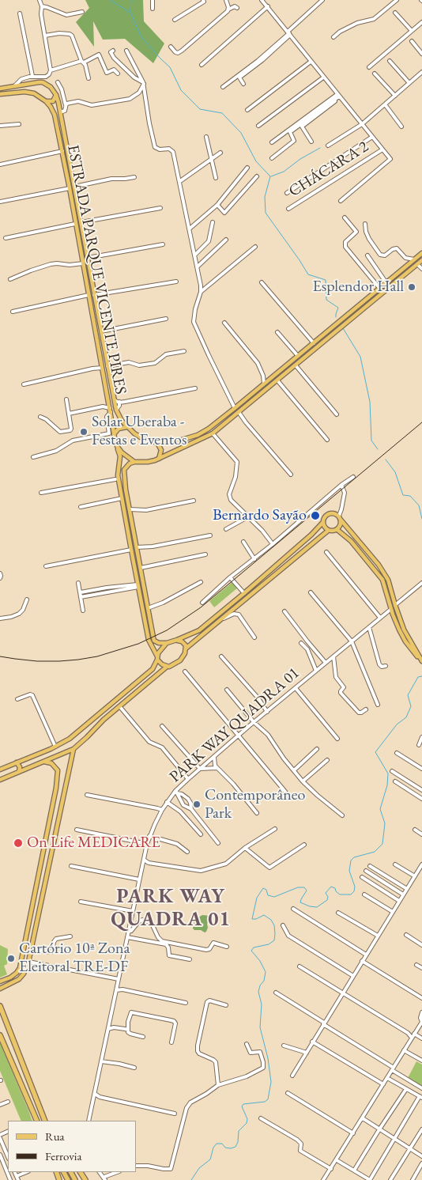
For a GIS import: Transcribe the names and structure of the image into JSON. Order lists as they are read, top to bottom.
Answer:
{
  "streets": {
    "main road": ["ESTRADA PARQUE VICENTE PIRES"],
    "street": ["CHÁCARA 2", "PARK WAY QUADRA 01"]
  },
  "districts": ["PARK WAY QUADRA 01"],
  "places": [
    "Esplendor Hall",
    "Solar Uberaba - Festas e Eventos",
    "Bernardo Sayão",
    "Contemporâneo Park",
    "On Life MEDICARE",
    "Cartório 10ª Zona Eleitoral TRE-DF"
  ],
  "legend": ["Rua", "Ferrovia"]
}
